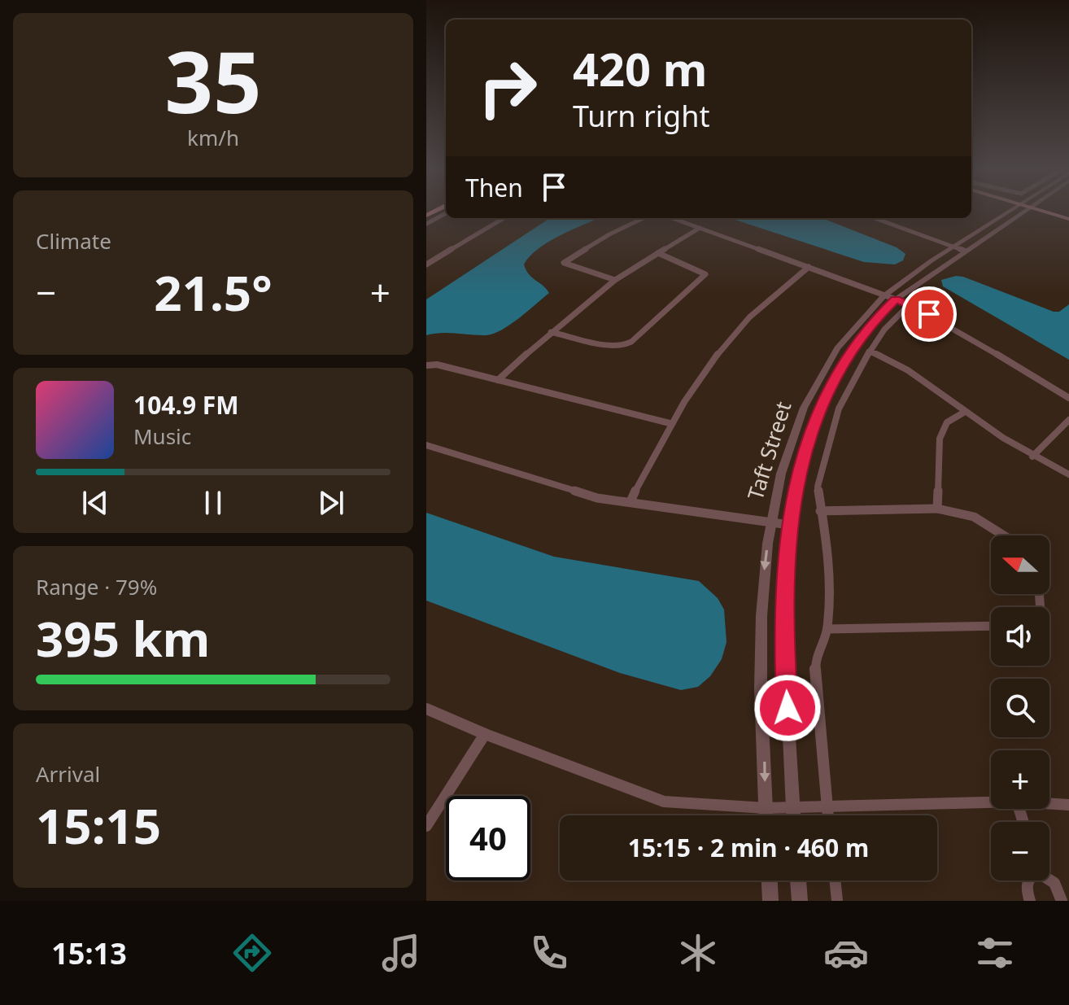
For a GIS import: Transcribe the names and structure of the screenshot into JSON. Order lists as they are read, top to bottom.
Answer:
{
  "streets": {
    "street": ["Taft Street"]
  },
  "north": "left",
  "page": {
    "tile": [
      ["35", "km/h"],
      "Climate",
      ["Range · 79%", "395 km"],
      ["Arrival", "15:15"]
    ],
    "turn": ["420 m", "Turn right"],
    "then": "Then",
    "heat": ["−", "21.5°", "+"],
    "song": ["104.9 FM", "Music"],
    "map_buttons": ["+", "−"],
    "limit": "40",
    "trip": "15:15 · 2 min · 460 m",
    "tabs": "15:13"
  }
}
